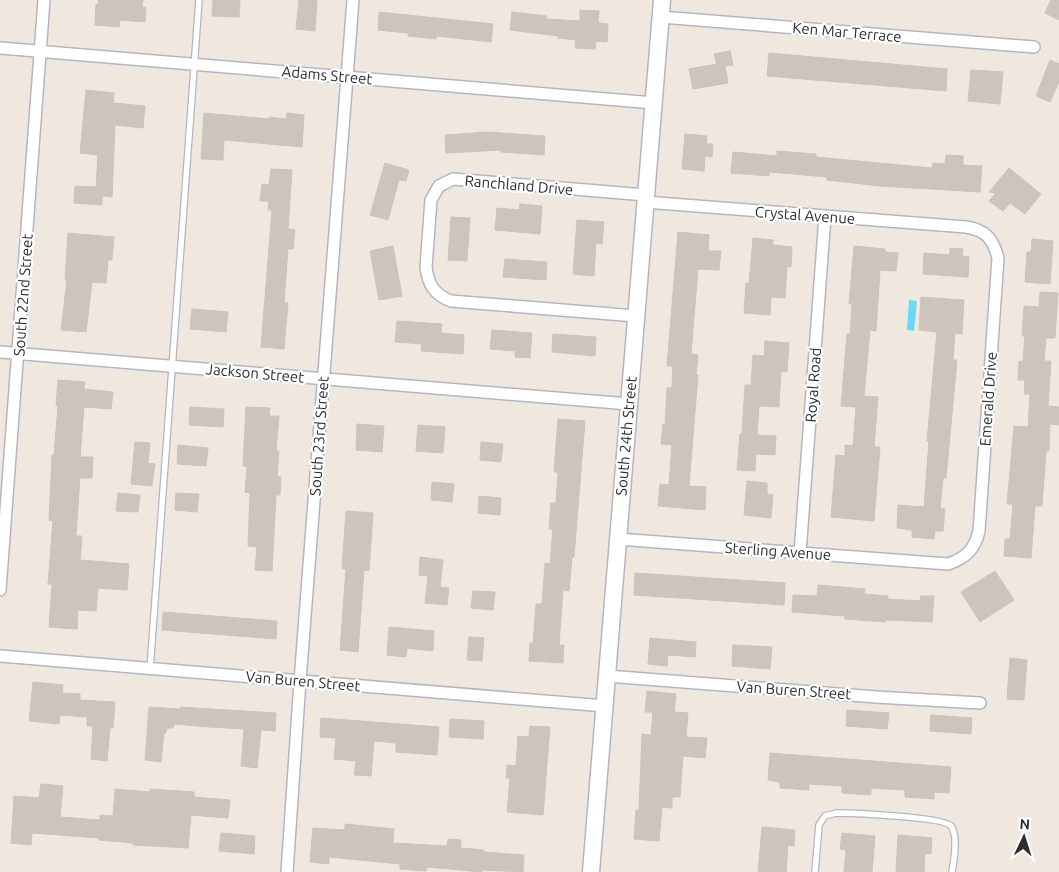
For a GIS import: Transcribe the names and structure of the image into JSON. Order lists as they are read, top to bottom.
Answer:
{
  "streets": {
    "street": [
      "Ken Mar Terrace",
      "Adams Street",
      "Ranchland Drive",
      "Crystal Avenue",
      "South 22nd Street",
      "Jackson Street",
      "Royal Road",
      "Emerald Drive",
      "South 23rd Street",
      "South 24th Street",
      "Sterling Avenue",
      "Van Buren Street"
    ]
  },
  "crossings": [
    ["Ken Mar Terrace", "South 24th Street"],
    ["Adams Street", "South 22nd Street"],
    ["Adams Street", "South 23rd Street"],
    ["Adams Street", "South 24th Street"],
    ["Ranchland Drive", "Crystal Avenue"],
    ["Ranchland Drive", "South 24th Street"],
    ["Crystal Avenue", "Royal Road"],
    ["Crystal Avenue", "Emerald Drive"],
    ["Crystal Avenue", "South 24th Street"],
    ["South 22nd Street", "Jackson Street"],
    ["Jackson Street", "South 23rd Street"],
    ["Jackson Street", "South 24th Street"],
    ["Royal Road", "Sterling Avenue"],
    ["Emerald Drive", "Sterling Avenue"],
    ["South 23rd Street", "Van Buren Street"],
    ["South 24th Street", "Sterling Avenue"],
    ["South 24th Street", "Van Buren Street"]
  ],
  "north": "top"
}
